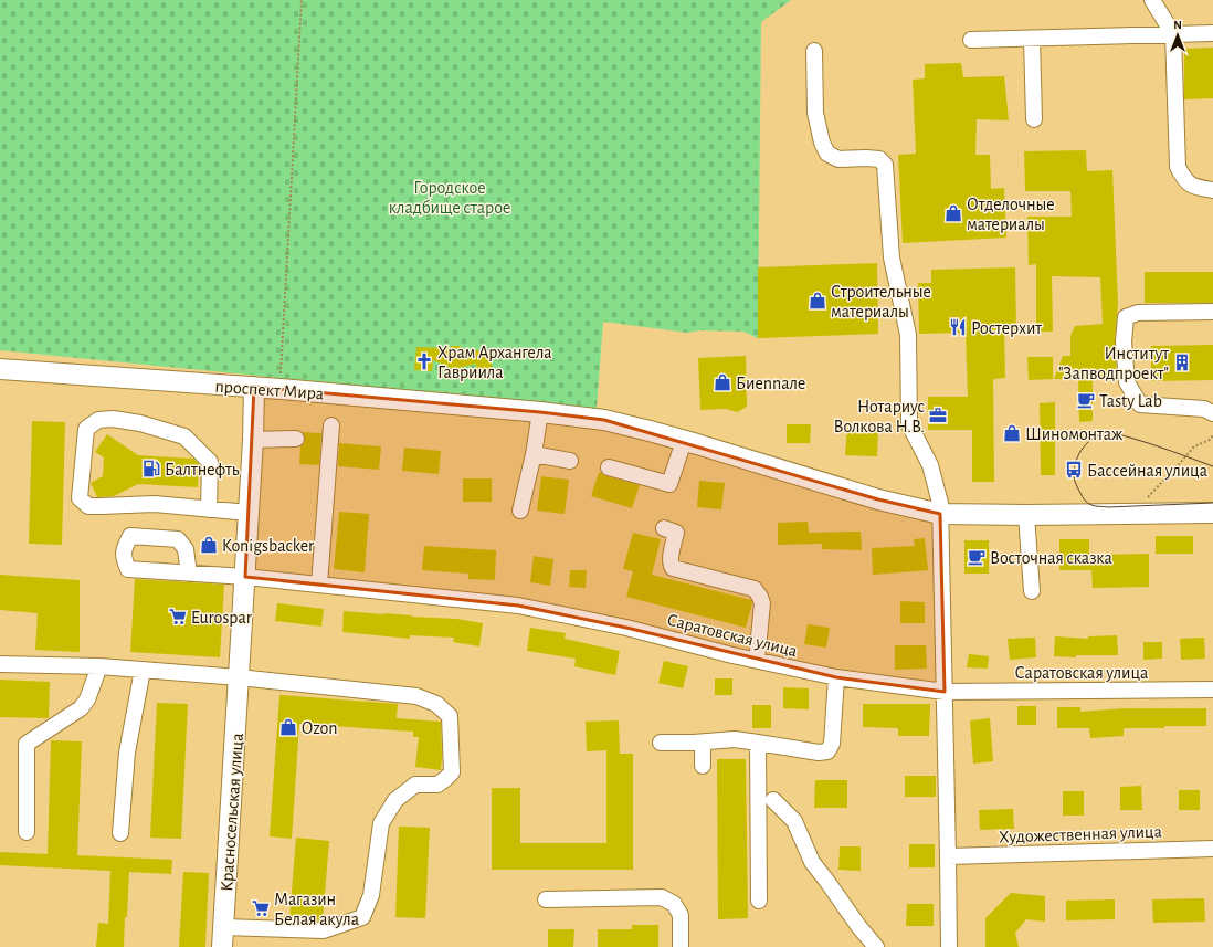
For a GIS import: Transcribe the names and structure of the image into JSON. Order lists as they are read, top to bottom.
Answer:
{
  "streets": {
    "main road": ["проспект Мира", "Красносельская улица"],
    "street": ["Саратовская улица", "Художественная улица"]
  },
  "crossings": [
    ["проспект Мира", "Красносельская улица"],
    ["Саратовская улица", "Красносельская улица"]
  ],
  "parks": ["Городское кладбище старое"],
  "places": {
    "shop": [
      "Отделочные материалы",
      "Строительные материалы",
      "Биеnnале",
      "Шиномонтаж",
      "Konigsbacker",
      "Ozon"
    ],
    "restaurant": ["Ростерхит"],
    "church": ["Храм Архангела Гавриила"],
    "building": ["Институт \"Запводпроект\""],
    "cafe": ["Tasty Lab", "Восточная сказка"],
    "office": ["Нотариус Волкова Н.В."],
    "fuel station": ["Балтнефть"],
    "bus stop": ["Бассейная улица"],
    "supermarket": ["Eurospar", "Магазин Белая акула"]
  },
  "north": "top"
}
